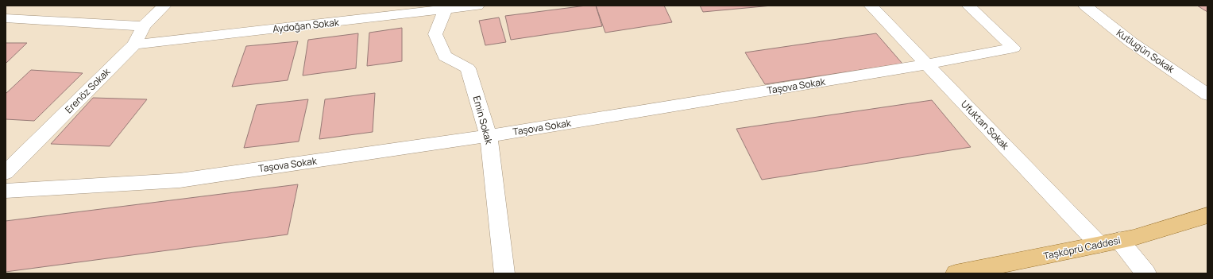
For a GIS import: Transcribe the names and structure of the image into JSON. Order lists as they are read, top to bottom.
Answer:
{
  "streets": {
    "main road": ["Taşköprü Caddesi"],
    "street": [
      "Aydoğan Sokak",
      "Kutlugün Sokak",
      "Taşova Sokak",
      "Erenöz Sokak",
      "Emin Sokak",
      "Ufuktan Sokak"
    ]
  },
  "crossings": [
    ["Aydoğan Sokak", "Erenöz Sokak"],
    ["Aydoğan Sokak", "Emin Sokak"],
    ["Taşova Sokak", "Emin Sokak"],
    ["Taşova Sokak", "Ufuktan Sokak"],
    ["Ufuktan Sokak", "Taşköprü Caddesi"]
  ]
}
